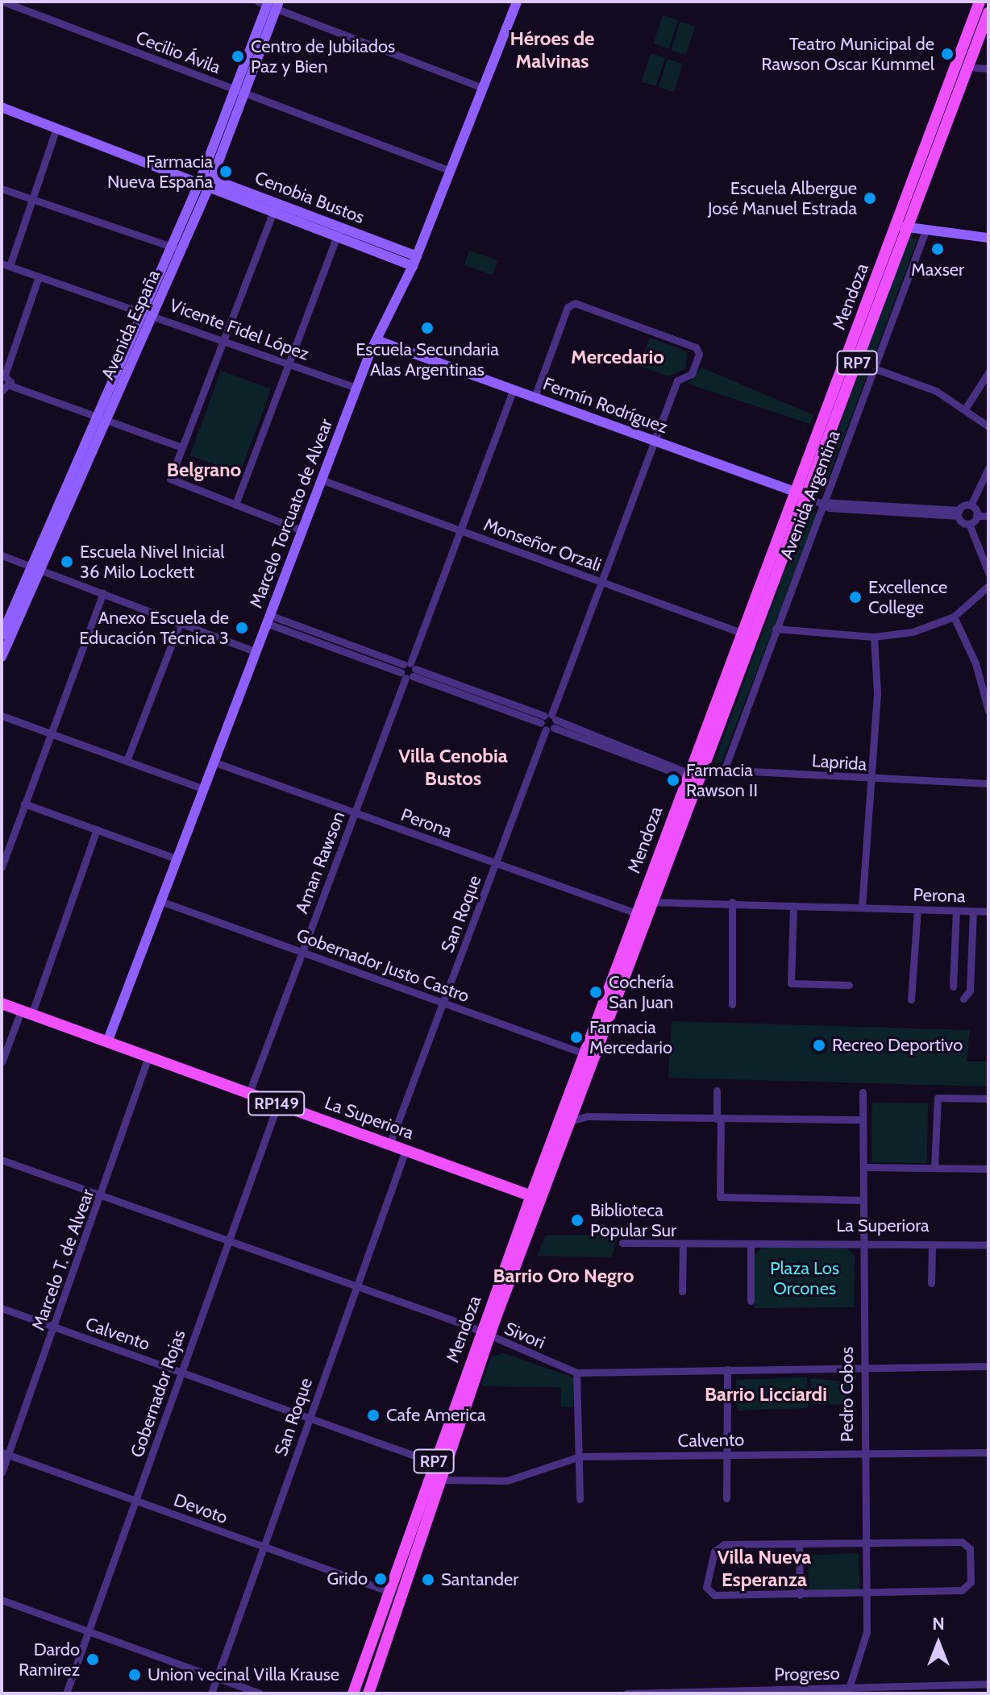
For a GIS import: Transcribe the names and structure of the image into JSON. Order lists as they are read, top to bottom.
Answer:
{
  "streets": {
    "main road": [
      "Mendoza",
      "RP7",
      "RP149",
      "La Superiora"
    ],
    "street": [
      "Cecilio Ávila",
      "Cenobia Bustos",
      "Avenida España",
      "Vicente Fidel López",
      "Fermín Rodríguez",
      "Avenida Argentina",
      "Marcelo Torcuato de Alvear",
      "Monseñor Orzali",
      "Laprida",
      "Perona",
      "Aman Rawson",
      "San Roque",
      "Gobernador Justo Castro",
      "Marcelo T. de Alvear",
      "Calvento",
      "Sivori",
      "Gobernador Rojas",
      "Pedro Cobos",
      "Devoto",
      "Progreso"
    ]
  },
  "crossings": [
    ["Cecilio Ávila", "Avenida España"],
    ["Cecilio Ávila", "Marcelo Torcuato de Alvear"],
    ["Cenobia Bustos", "Avenida España"],
    ["Cenobia Bustos", "Marcelo Torcuato de Alvear"],
    ["Mendoza", "Fermín Rodríguez"],
    ["Mendoza", "Monseñor Orzali"],
    ["Mendoza", "Laprida"],
    ["Mendoza", "Perona"],
    ["Mendoza", "Gobernador Justo Castro"],
    ["Mendoza", "La Superiora"],
    ["Mendoza", "Calvento"],
    ["Mendoza", "Sivori"],
    ["Mendoza", "Devoto"],
    ["Avenida España", "Vicente Fidel López"],
    ["Vicente Fidel López", "Marcelo Torcuato de Alvear"],
    ["Fermín Rodríguez", "Avenida Argentina"],
    ["Fermín Rodríguez", "Marcelo Torcuato de Alvear"],
    ["Fermín Rodríguez", "Aman Rawson"],
    ["Fermín Rodríguez", "San Roque"],
    ["Avenida Argentina", "Laprida"],
    ["Marcelo Torcuato de Alvear", "Monseñor Orzali"],
    ["Marcelo Torcuato de Alvear", "Perona"],
    ["Marcelo Torcuato de Alvear", "Gobernador Justo Castro"],
    ["Marcelo Torcuato de Alvear", "La Superiora"],
    ["Monseñor Orzali", "Aman Rawson"],
    ["Monseñor Orzali", "San Roque"],
    ["Perona", "Aman Rawson"],
    ["Perona", "San Roque"],
    ["Aman Rawson", "Gobernador Justo Castro"],
    ["Aman Rawson", "La Superiora"],
    ["San Roque", "Gobernador Justo Castro"],
    ["San Roque", "La Superiora"],
    ["San Roque", "Calvento"],
    ["San Roque", "Sivori"],
    ["San Roque", "Devoto"],
    ["La Superiora", "Marcelo T. de Alvear"],
    ["La Superiora", "Gobernador Rojas"],
    ["La Superiora", "Pedro Cobos"],
    ["Marcelo T. de Alvear", "Calvento"],
    ["Marcelo T. de Alvear", "Sivori"],
    ["Marcelo T. de Alvear", "Devoto"],
    ["Calvento", "Gobernador Rojas"],
    ["Calvento", "Pedro Cobos"],
    ["Sivori", "Gobernador Rojas"],
    ["Sivori", "Pedro Cobos"],
    ["Gobernador Rojas", "Devoto"],
    ["Pedro Cobos", "Progreso"]
  ],
  "districts": [
    "Héroes de Malvinas",
    "Mercedario",
    "Belgrano",
    "Villa Cenobia Bustos",
    "Barrio Oro Negro",
    "Barrio Licciardi",
    "Villa Nueva Esperanza"
  ],
  "parks": ["Plaza Los Orcones"],
  "places": [
    "Teatro Municipal de Rawson Oscar Kummel",
    "Centro de Jubilados Paz y Bien",
    "Farmacia Nueva España",
    "Escuela Albergue José Manuel Estrada",
    "Maxser",
    "Escuela Secundaria Alas Argentinas",
    "Escuela Nivel Inicial 36 Milo Lockett",
    "Excellence College",
    "Anexo Escuela de Educación Técnica 3",
    "Farmacia Rawson II",
    "Cochería San Juan",
    "Farmacia Mercedario",
    "Recreo Deportivo",
    "Biblioteca Popular Sur",
    "Cafe America",
    "Grido",
    "Santander",
    "Dardo Ramirez",
    "Union vecinal Villa Krause"
  ],
  "north": "top"
}
